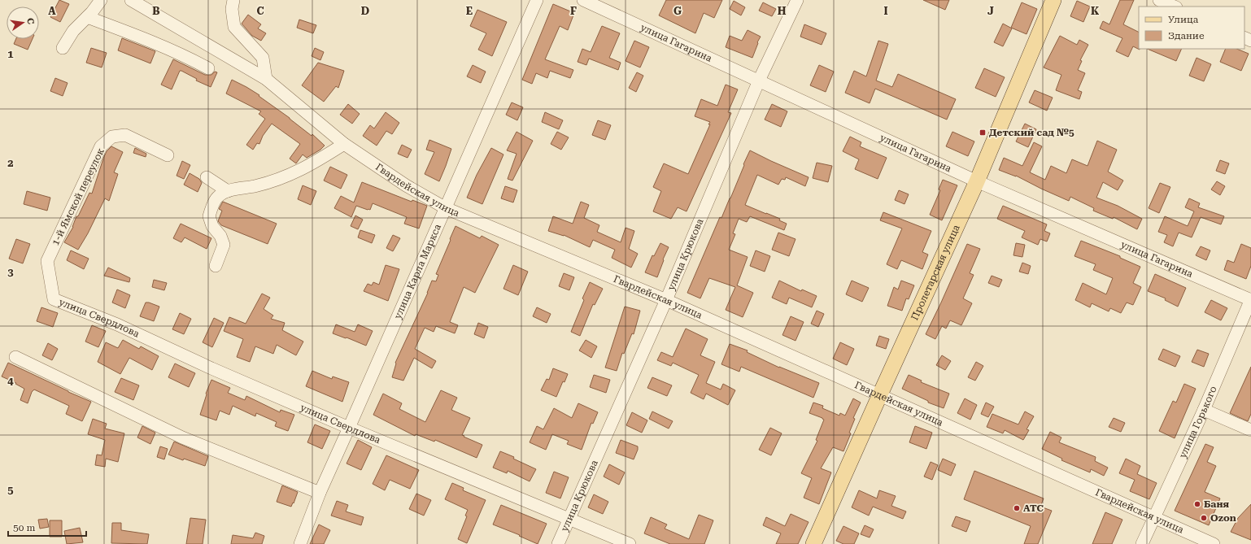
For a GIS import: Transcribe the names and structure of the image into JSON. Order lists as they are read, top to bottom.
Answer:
{
  "streets": {
    "main road": ["Пролетарская улица"],
    "street": [
      "улица Гагарина",
      "Гвардейская улица",
      "1-й Ямской переулок",
      "улица Крюкова",
      "улица Карла Маркса",
      "улица Свердлова",
      "улица Горького"
    ]
  },
  "crossings": [
    ["улица Гагарина", "улица Крюкова"],
    ["улица Гагарина", "Пролетарская улица"],
    ["улица Гагарина", "улица Горького"],
    ["Гвардейская улица", "улица Крюкова"],
    ["Гвардейская улица", "улица Карла Маркса"],
    ["Гвардейская улица", "Пролетарская улица"],
    ["Гвардейская улица", "улица Горького"],
    ["1-й Ямской переулок", "улица Свердлова"],
    ["улица Крюкова", "улица Свердлова"],
    ["улица Карла Маркса", "улица Свердлова"]
  ],
  "places": {
    "transit": ["Детский сад №5"],
    "other": ["Баня", "АТС", "Ozon"]
  },
  "legend": ["Улица", "Здание"],
  "scale_bar": "50 m",
  "north": "right",
  "grid": {
    "columns": [
      "A",
      "B",
      "C",
      "D",
      "E",
      "F",
      "G",
      "H",
      "I",
      "J",
      "K"
    ],
    "rows": [
      "1",
      "2",
      "3",
      "4",
      "5"
    ]
  }
}
